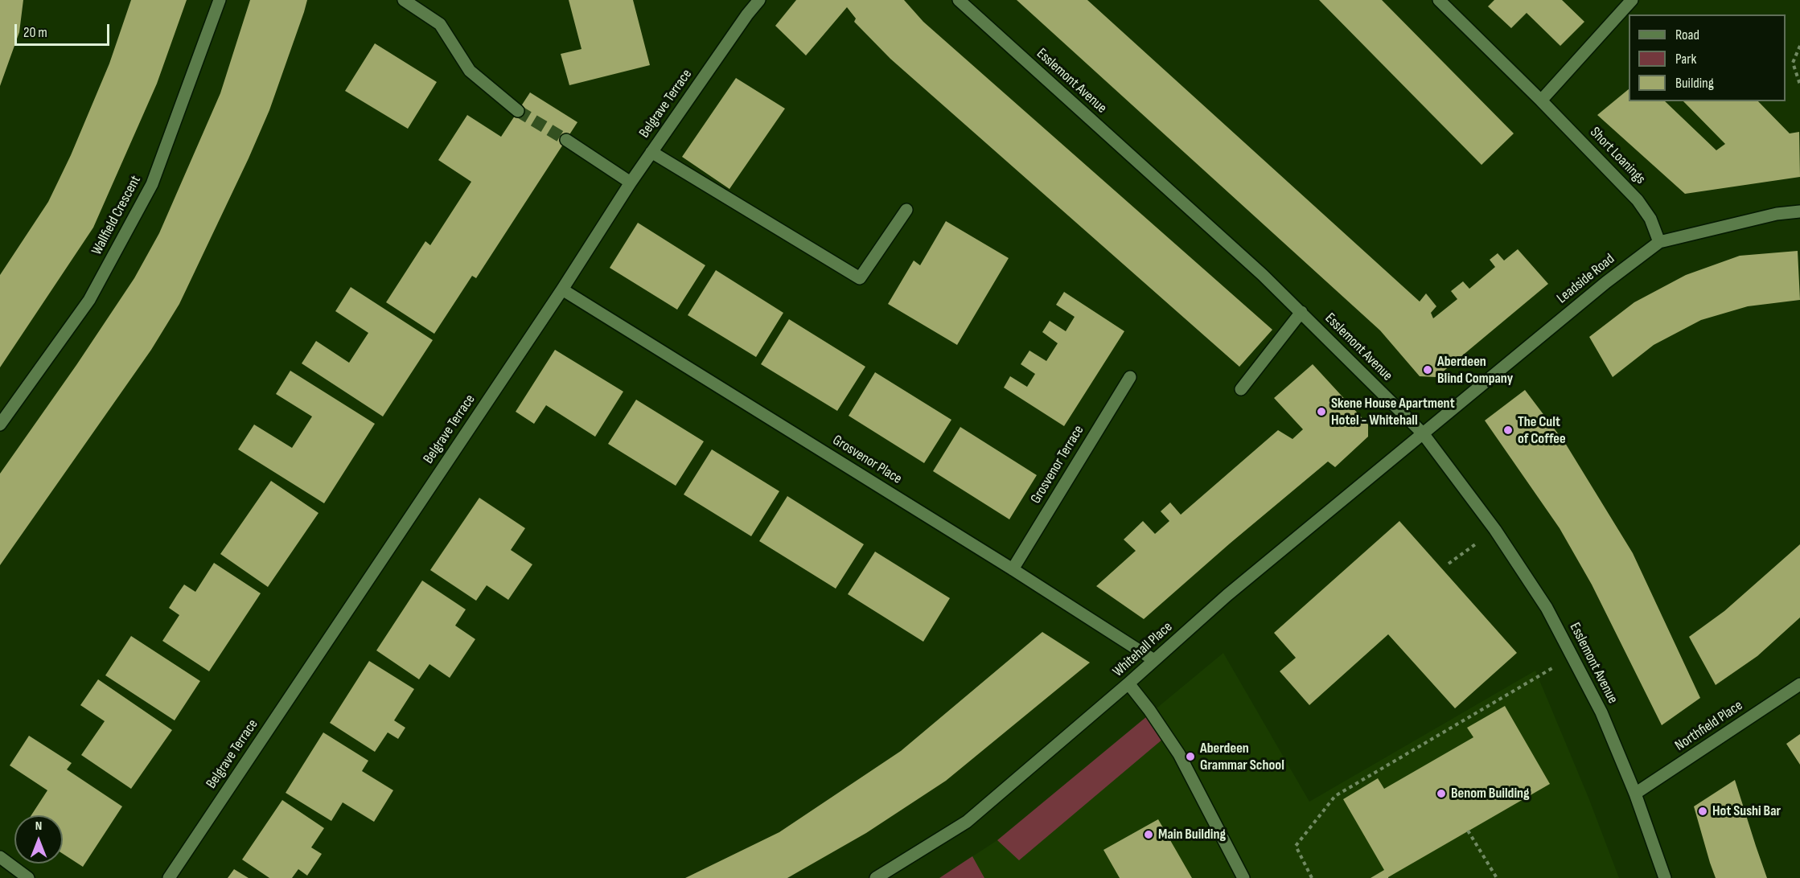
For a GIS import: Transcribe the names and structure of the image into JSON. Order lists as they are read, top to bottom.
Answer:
{
  "streets": {
    "street": [
      "Esslemont Avenue",
      "Belgrave Terrace",
      "Short Loanings",
      "Wallfield Crescent",
      "Leadside Road",
      "Grosvenor Place",
      "Grosvenor Terrace",
      "Whitehall Place",
      "Northfield Place"
    ]
  },
  "crossings": [
    ["Esslemont Avenue", "Leadside Road"],
    ["Esslemont Avenue", "Whitehall Place"],
    ["Esslemont Avenue", "Northfield Place"],
    ["Belgrave Terrace", "Grosvenor Place"],
    ["Short Loanings", "Leadside Road"],
    ["Leadside Road", "Whitehall Place"],
    ["Grosvenor Place", "Grosvenor Terrace"],
    ["Grosvenor Place", "Whitehall Place"]
  ],
  "places": [
    "Aberdeen Blind Company",
    "Skene House Apartment Hotel - Whitehall",
    "The Cult of Coffee",
    "Aberdeen Grammar School",
    "Benom Building",
    "Hot Sushi Bar",
    "Main Building"
  ],
  "legend": ["Road", "Park", "Building"],
  "scale_bar": "20 m",
  "north": "top"
}
